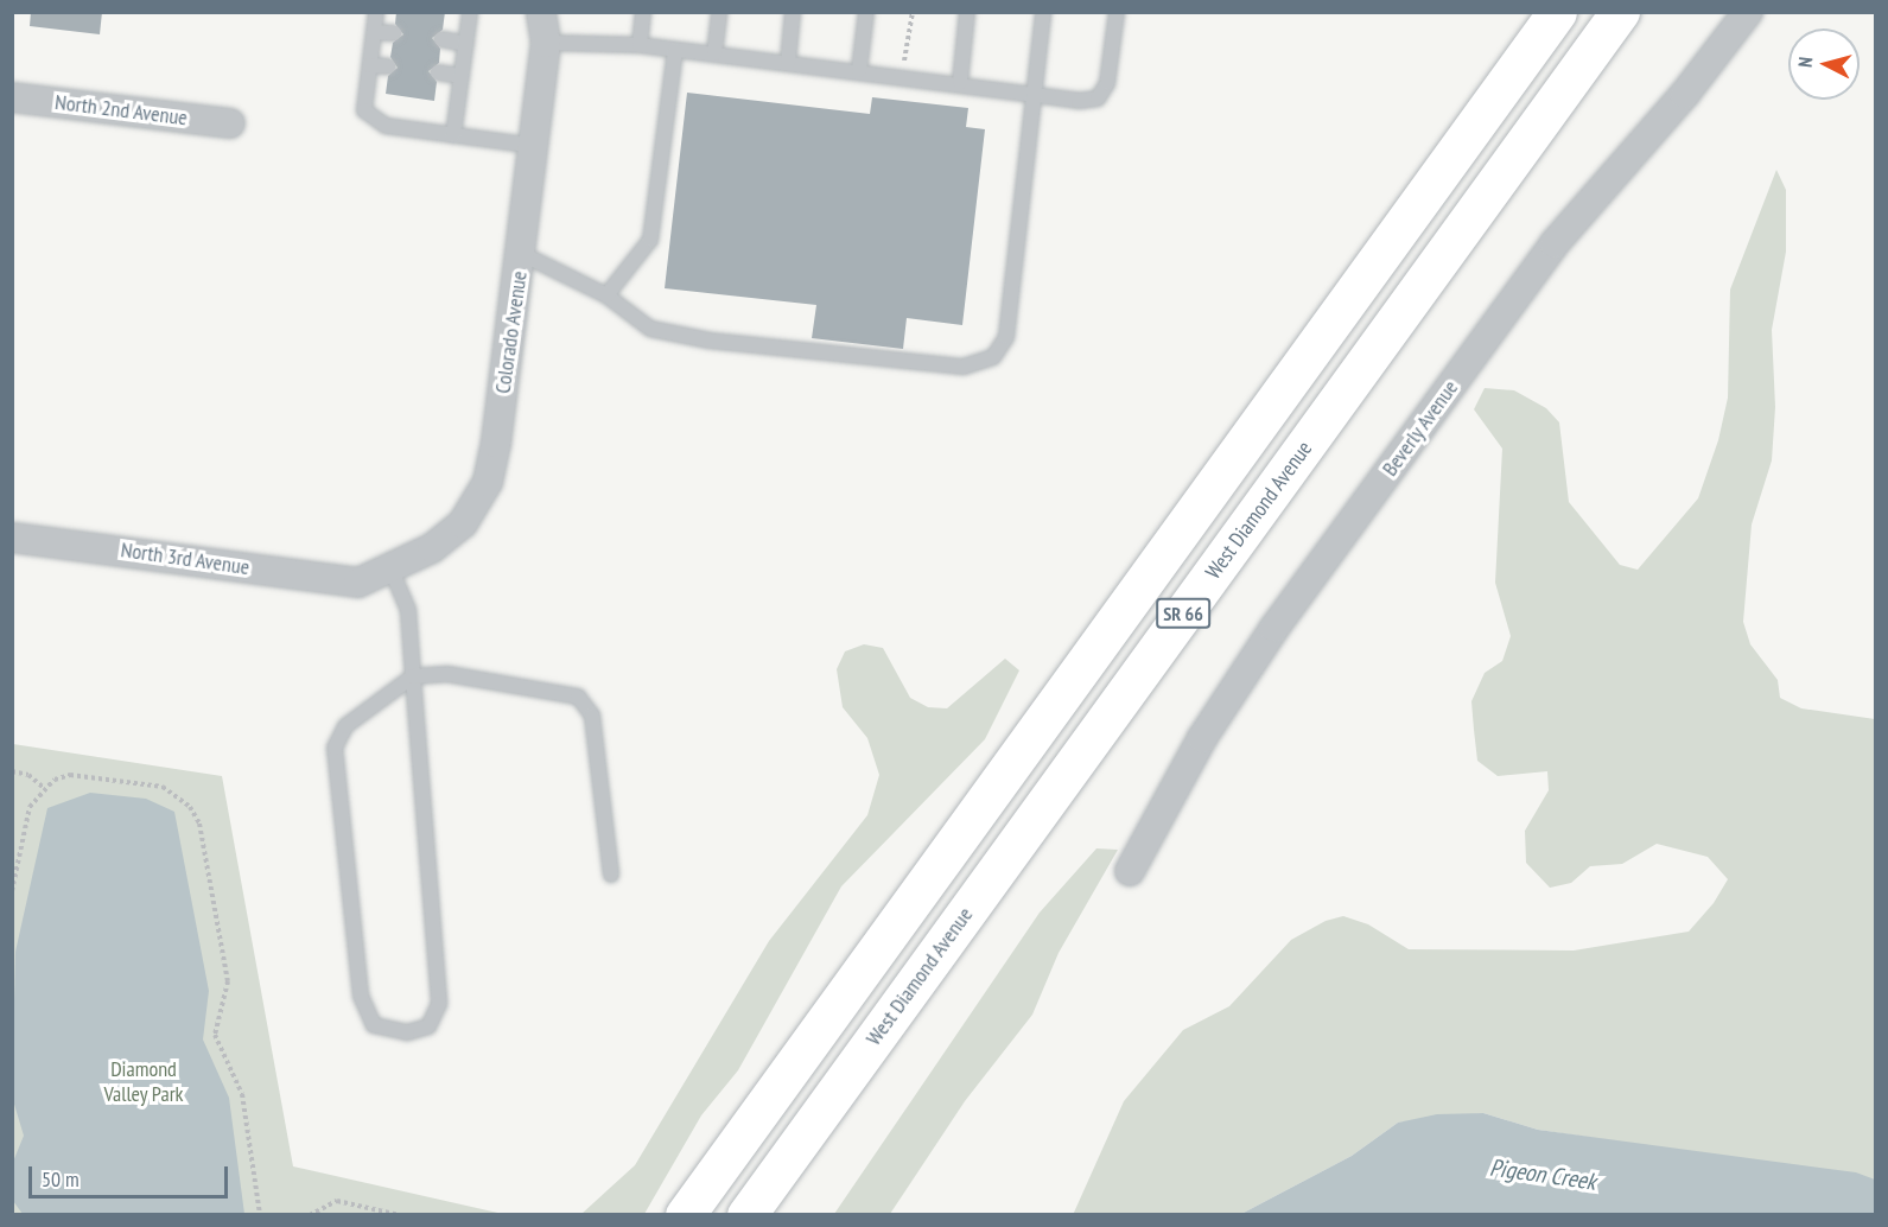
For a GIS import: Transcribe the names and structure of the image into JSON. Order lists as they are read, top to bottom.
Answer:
{
  "streets": {
    "main road": ["West Diamond Avenue", "SR 66"],
    "street": [
      "North 2nd Avenue",
      "Colorado Avenue",
      "Beverly Avenue",
      "North 3rd Avenue"
    ]
  },
  "crossings": [
    ["Colorado Avenue", "North 3rd Avenue"]
  ],
  "water": ["Pigeon Creek"],
  "parks": ["Diamond Valley Park"],
  "scale_bar": "50 m",
  "north": "left"
}
